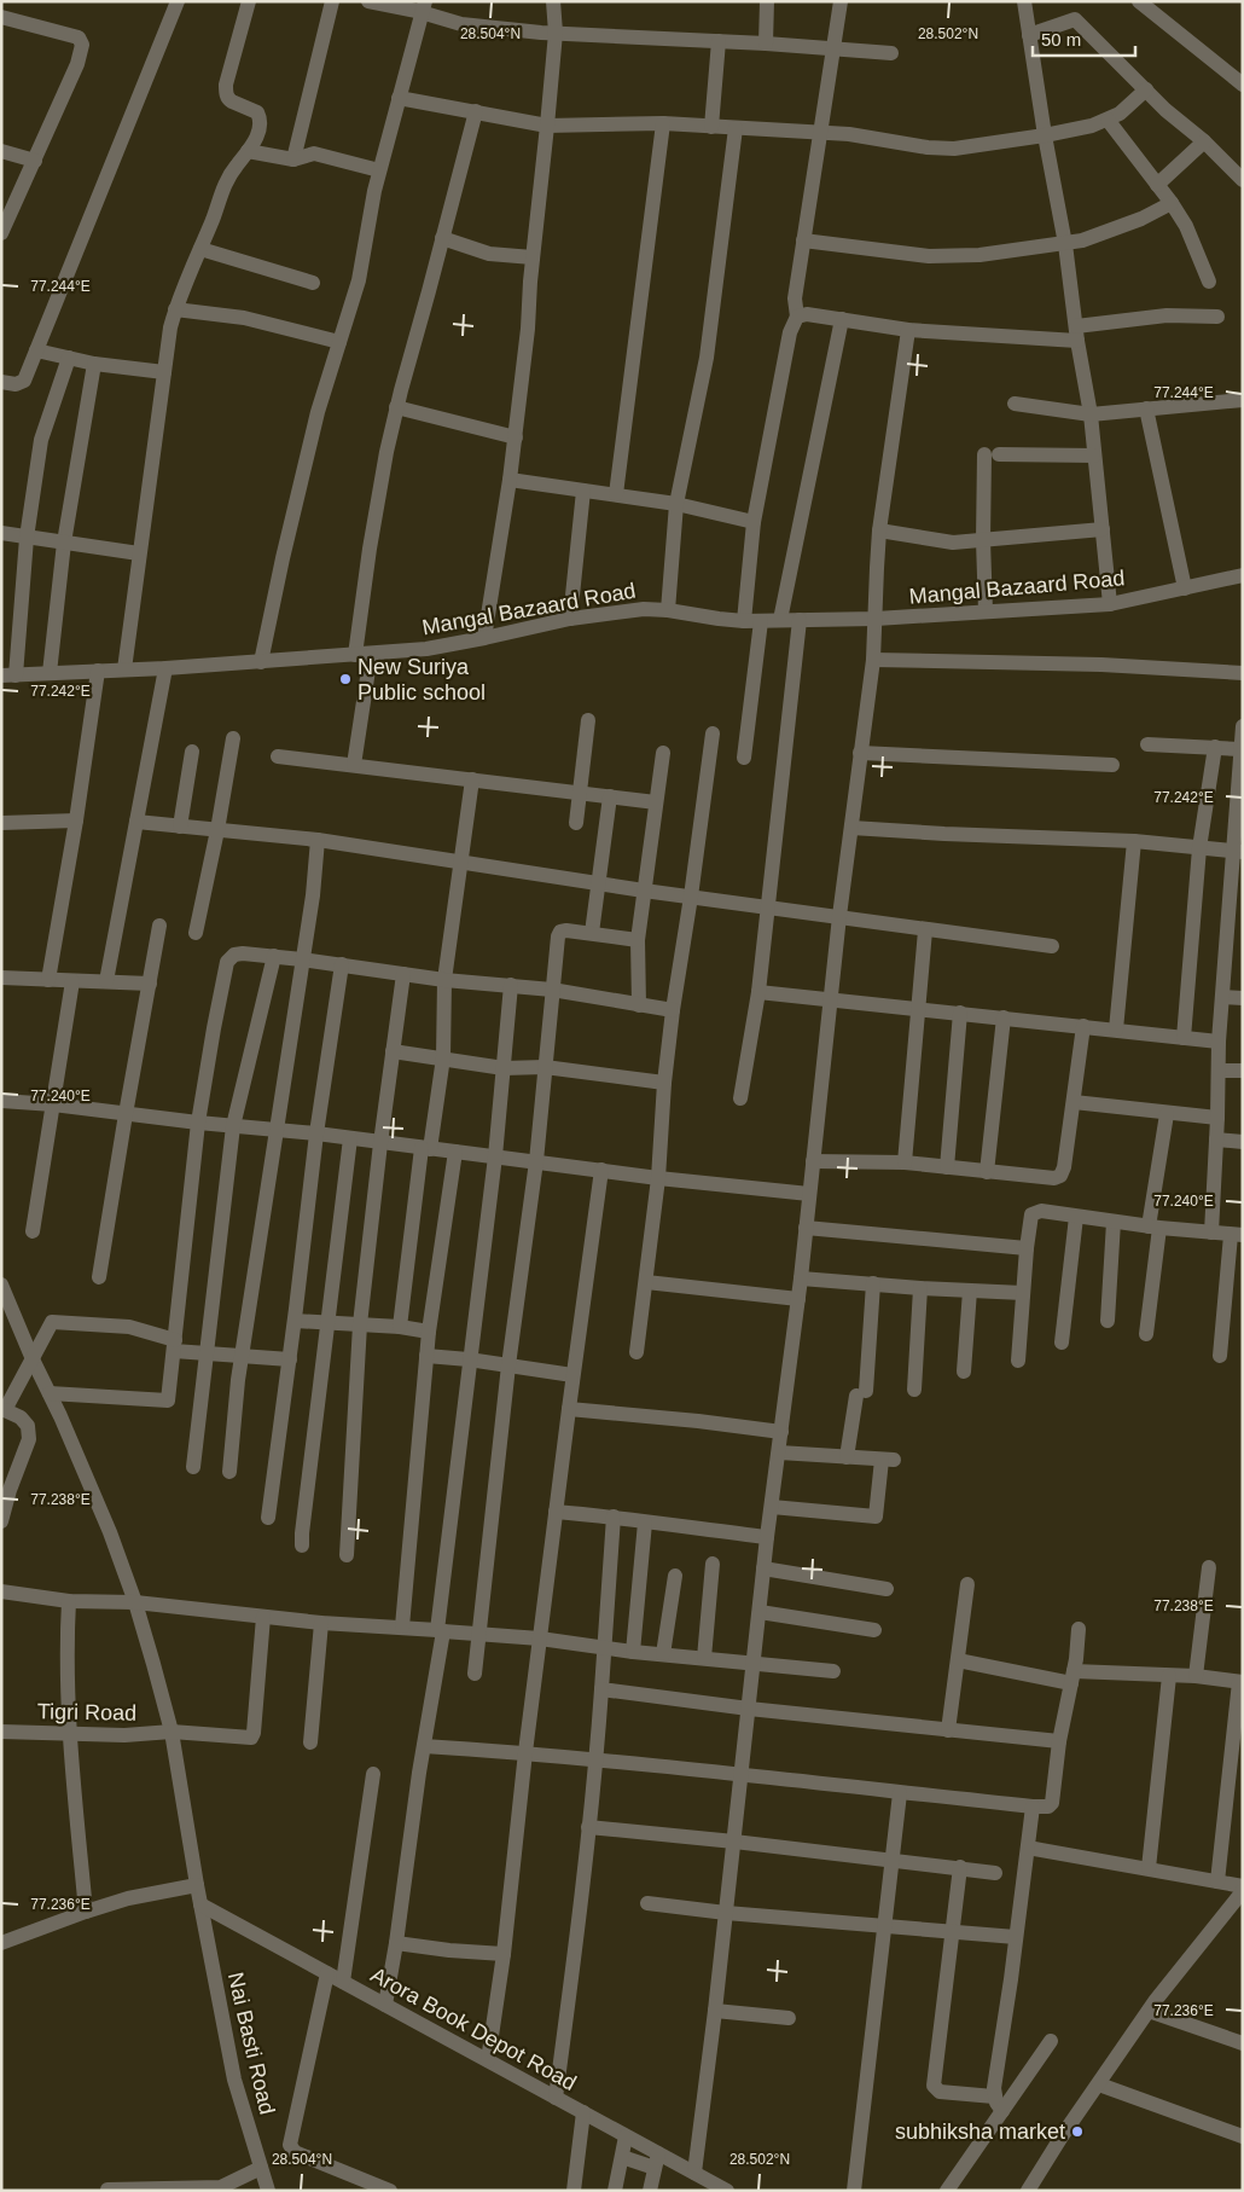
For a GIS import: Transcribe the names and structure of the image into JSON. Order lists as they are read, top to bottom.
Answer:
{
  "streets": {
    "street": [
      "Mangal Bazaard Road",
      "Tigri Road",
      "Arora Book Depot Road",
      "Nai Basti Road"
    ]
  },
  "crossings": [
    ["Tigri Road", "Nai Basti Road"],
    ["Arora Book Depot Road", "Nai Basti Road"]
  ],
  "places": ["New Suriya Public school", "subhiksha market"],
  "scale_bar": "50 m",
  "coordinates": [
    "28.504°N",
    "28.502°N",
    "77.244°E",
    "77.242°E",
    "77.240°E",
    "77.238°E",
    "77.236°E"
  ]
}
